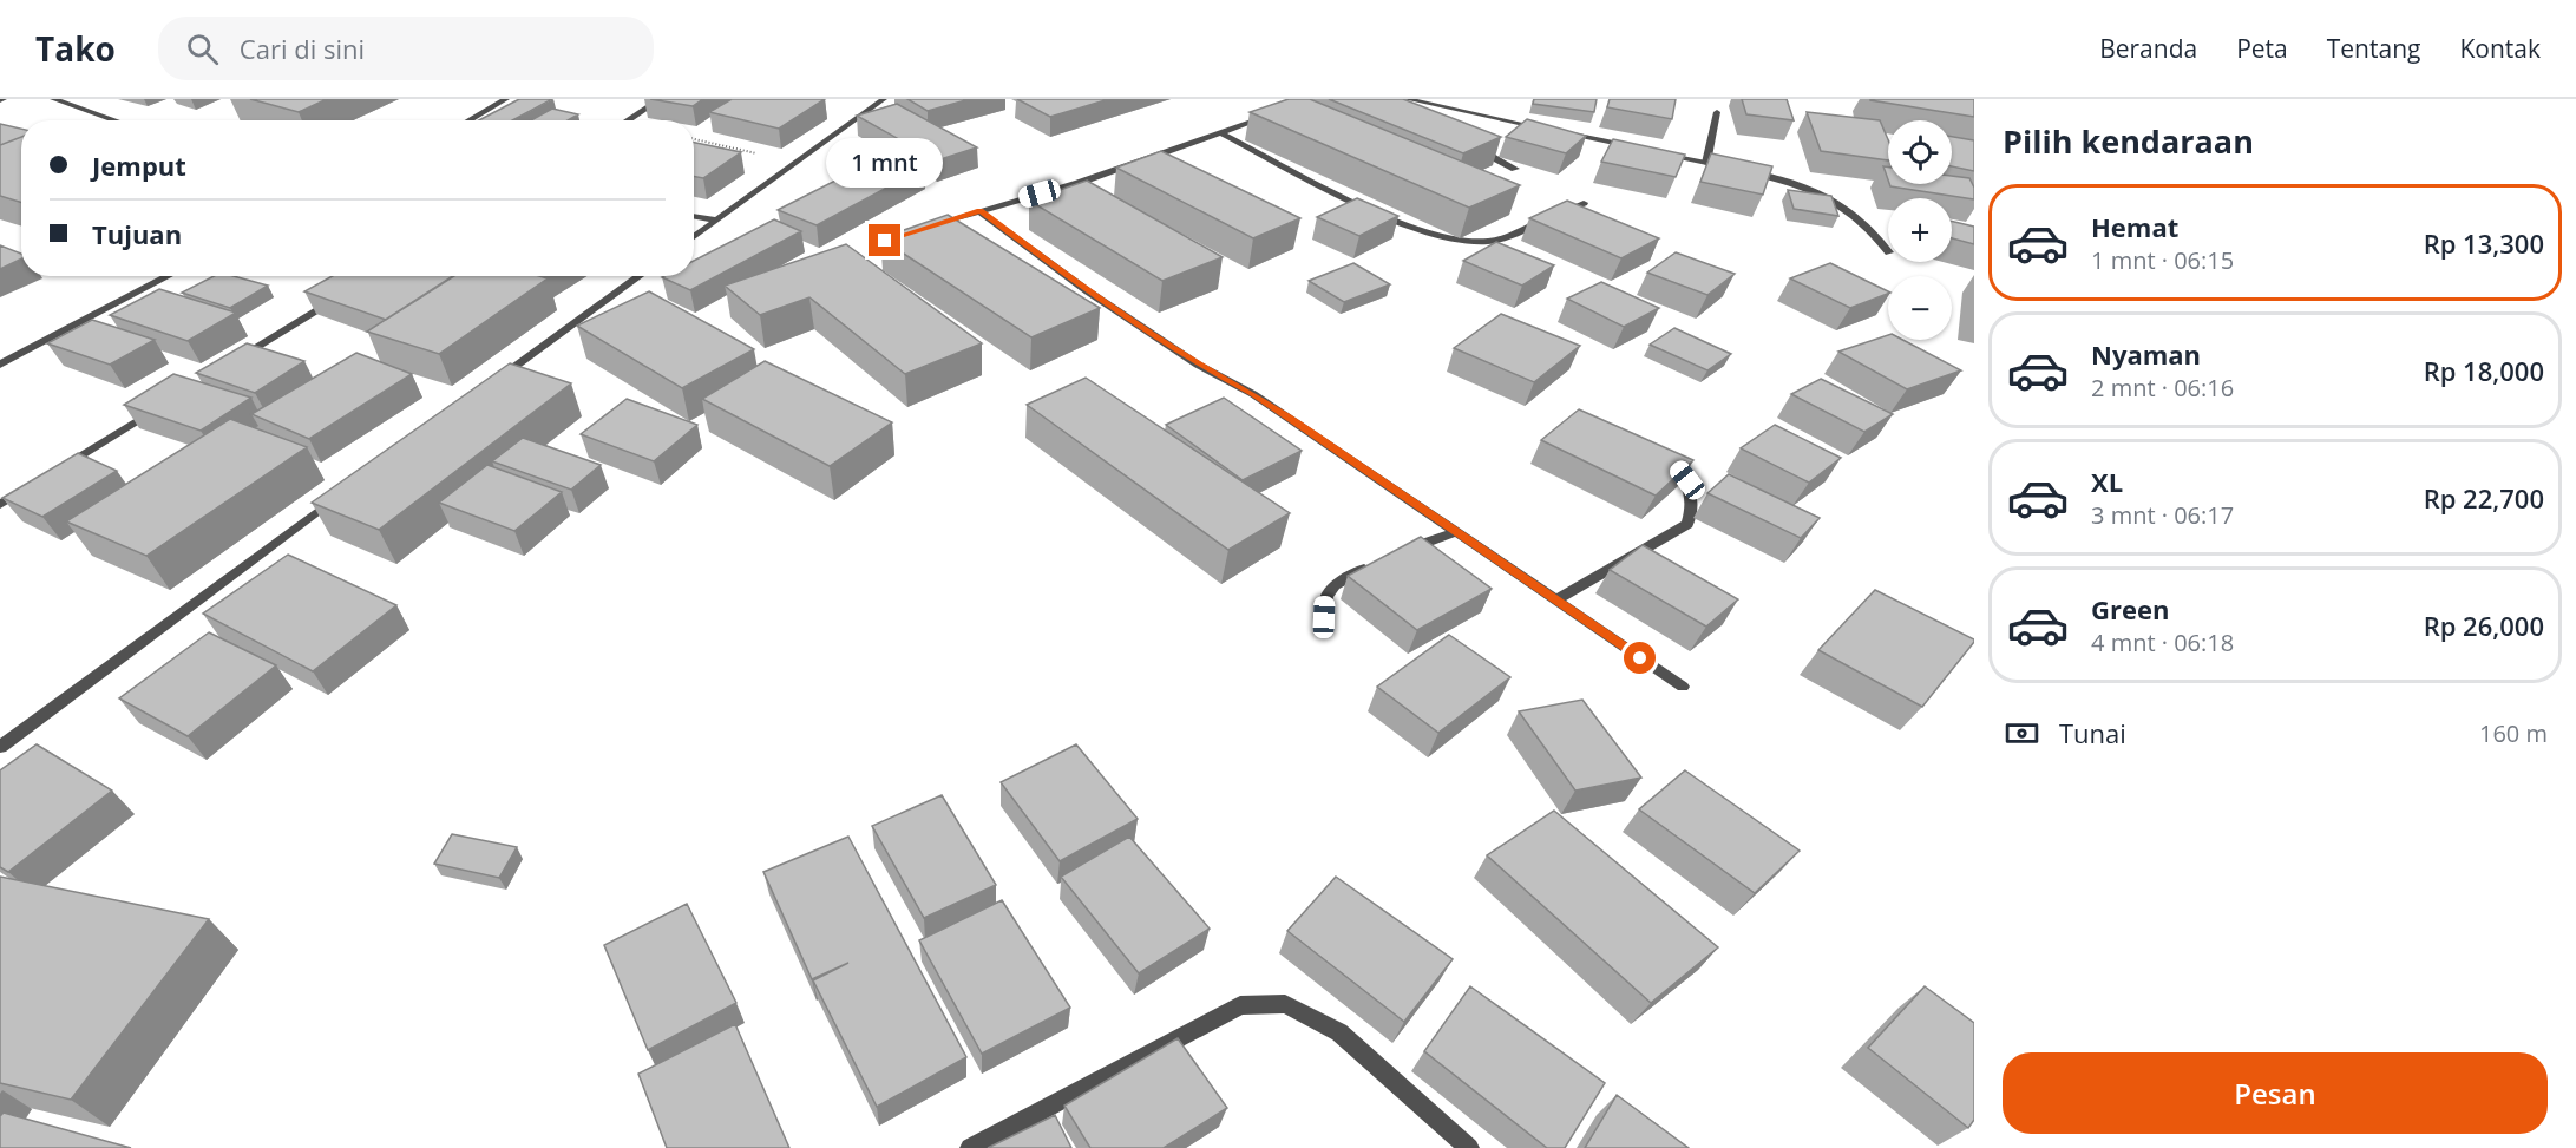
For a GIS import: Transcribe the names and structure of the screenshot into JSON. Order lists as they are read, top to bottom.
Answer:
{
  "page": {
    "header": "Tako",
    "search": "Cari di sini",
    "nav": [
      "Beranda",
      "Peta",
      "Tentang",
      "Kontak"
    ],
    "heading": "Pilih kendaraan",
    "map_buttons": ["+", "−"],
    "banner": ["Jemput", "Tujuan"],
    "bubble": "1 mnt",
    "list": [
      {
        "name": "Hemat",
        "note": "1 mnt · 06:15",
        "value": "Rp 13,300"
      },
      {
        "name": "Nyaman",
        "note": "2 mnt · 06:16",
        "value": "Rp 18,000"
      },
      {
        "name": "XL",
        "note": "3 mnt · 06:17",
        "value": "Rp 22,700"
      },
      {
        "name": "Green",
        "note": "4 mnt · 06:18",
        "value": "Rp 26,000"
      }
    ],
    "pay": ["Tunai", "160 m"],
    "buttons": "Pesan"
  }
}
